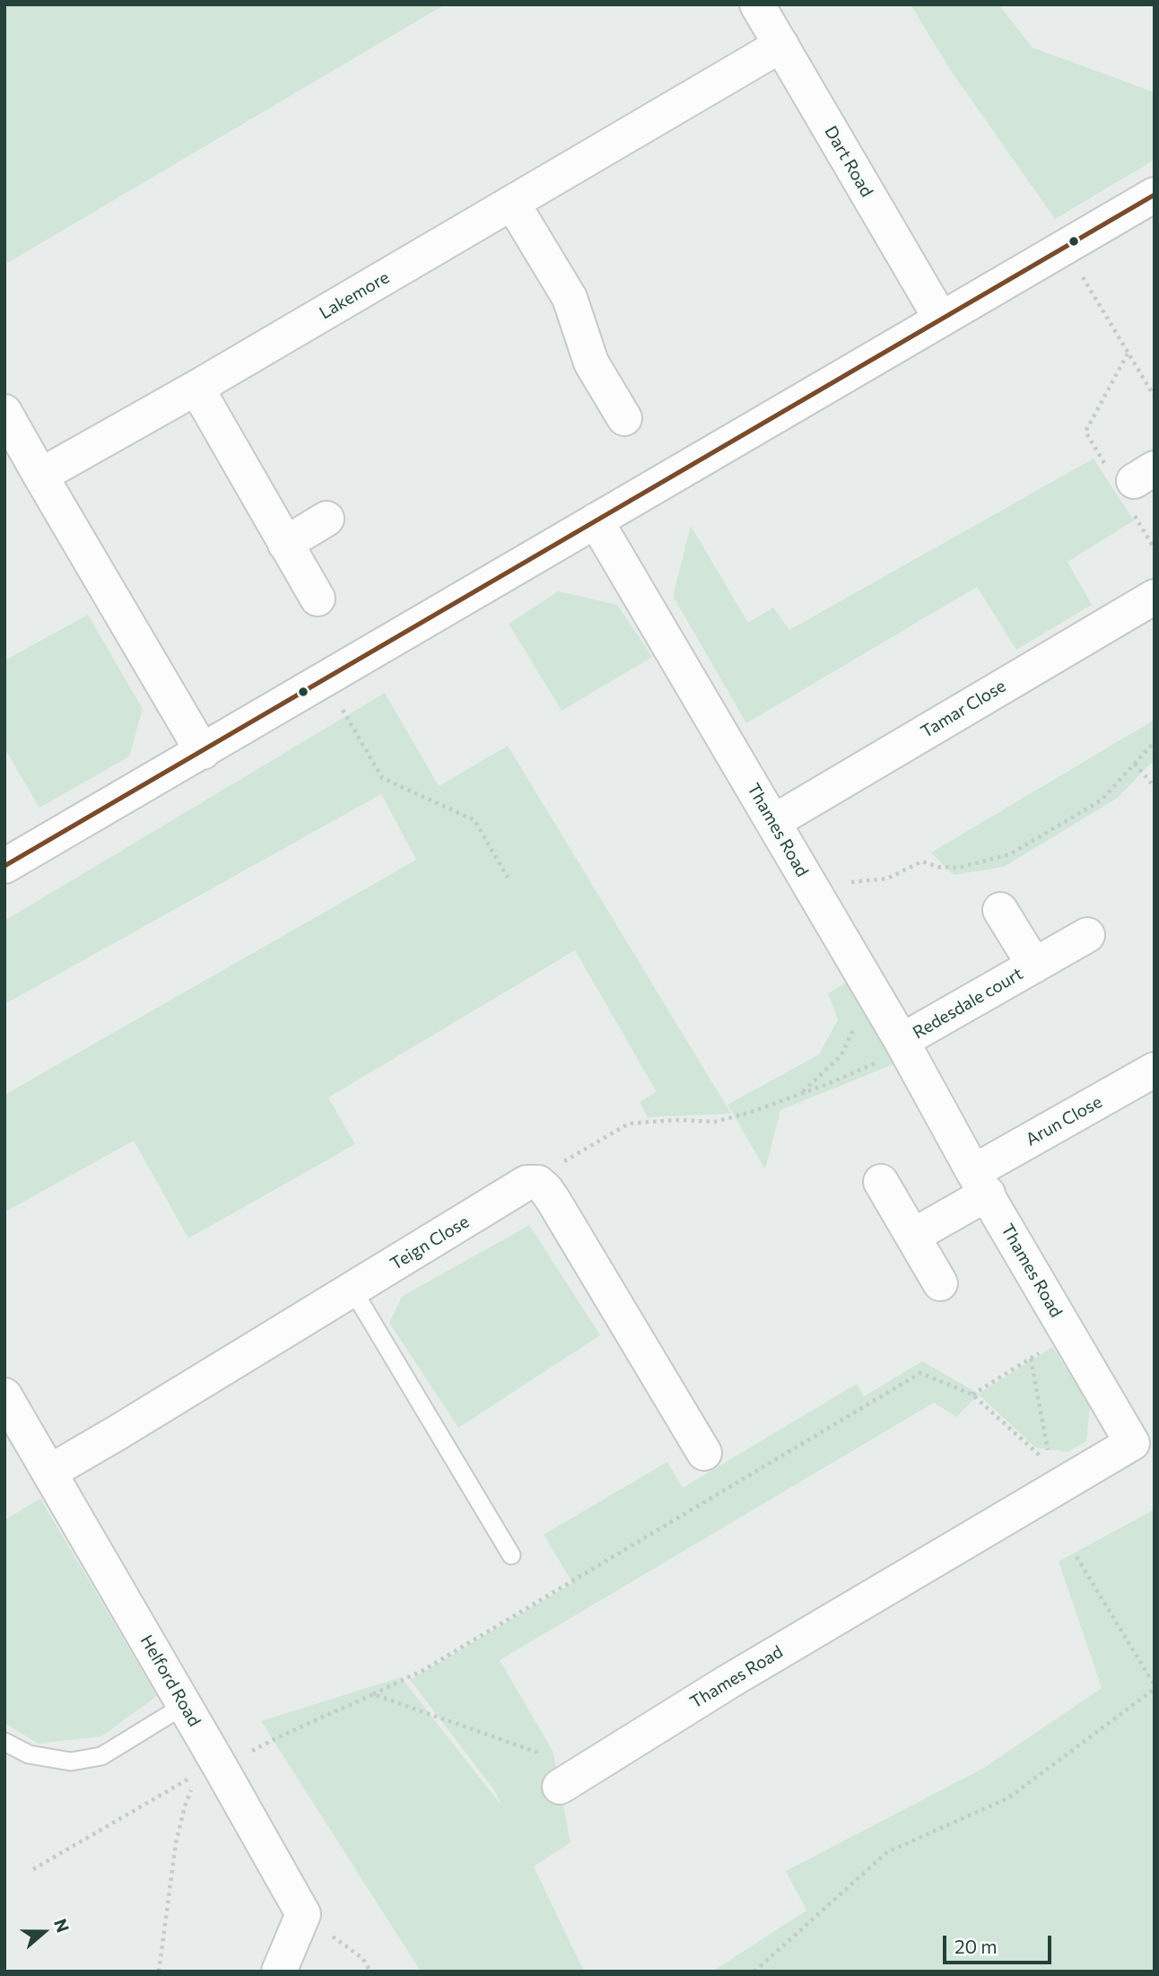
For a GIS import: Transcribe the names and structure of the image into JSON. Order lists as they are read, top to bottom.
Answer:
{
  "streets": {
    "street": [
      "Dart Road",
      "Lakemore",
      "Tamar Close",
      "Thames Road",
      "Redesdale court",
      "Arun Close",
      "Teign Close",
      "Helford Road"
    ]
  },
  "crossings": [
    ["Dart Road", "Lakemore"],
    ["Tamar Close", "Thames Road"],
    ["Thames Road", "Redesdale court"],
    ["Thames Road", "Arun Close"],
    ["Teign Close", "Helford Road"]
  ],
  "scale_bar": "20 m",
  "north": "right"
}
